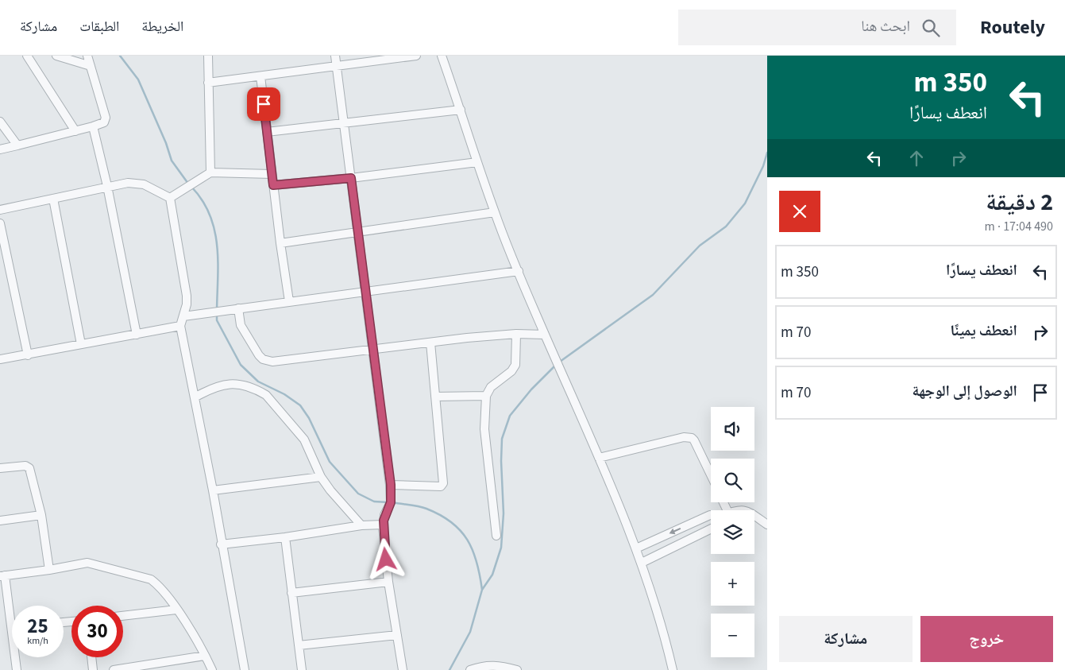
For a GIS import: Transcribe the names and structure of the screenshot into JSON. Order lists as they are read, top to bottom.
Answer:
{
  "page": {
    "header": "Routely",
    "search": "ابحث هنا",
    "nav": ["الخريطة", "الطبقات", "مشاركة"],
    "turn": ["350 m", "انعطف يسارًا"],
    "heading": ["2 دقيقة", "490 m · 17:04"],
    "list": [
      {
        "name": "انعطف يسارًا",
        "value": "350 m"
      },
      {
        "name": "انعطف يمينًا",
        "value": "70 m"
      },
      {
        "name": "الوصول إلى الوجهة",
        "value": "70 m"
      }
    ],
    "map_buttons": ["+", "−"],
    "speed": "25 km/h",
    "limit": "30",
    "buttons": ["خروج", "مشاركة"]
  }
}
